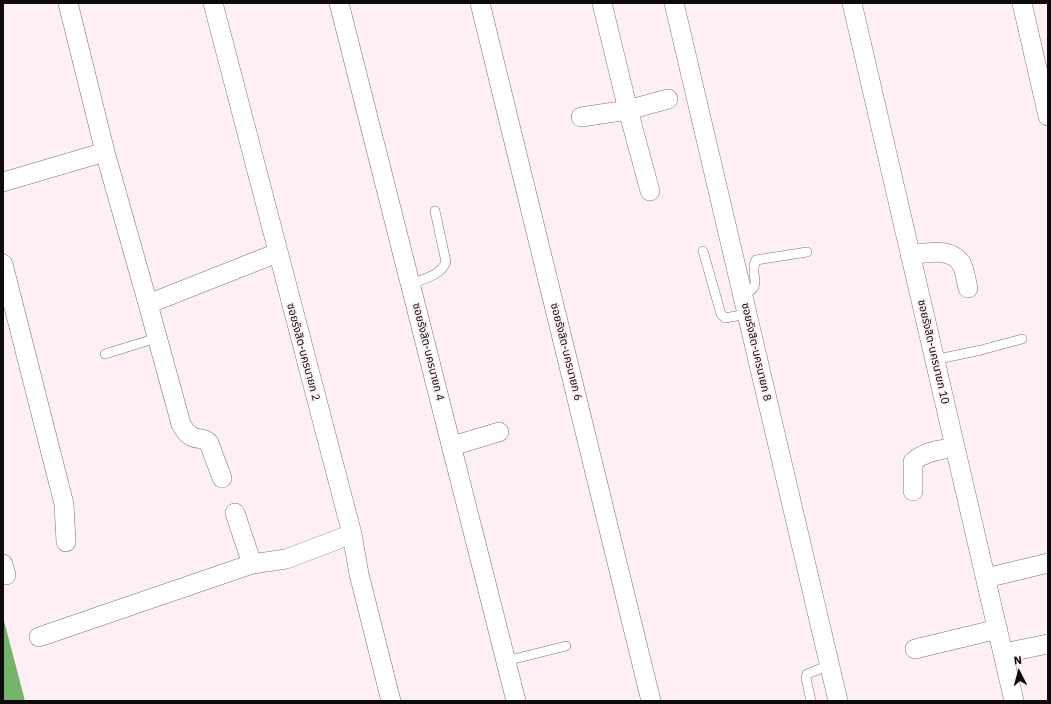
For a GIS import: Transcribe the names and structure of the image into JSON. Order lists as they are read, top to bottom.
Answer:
{
  "streets": {
    "street": [
      "ซอยรังสิต-นครนายก 2",
      "ซอยรังสิต-นครนายก 4",
      "ซอยรังสิต-นครนายก 6",
      "ซอยรังสิต-นครนายก 8",
      "ซอยรังสิต-นครนายก 10"
    ]
  },
  "north": "top"
}
